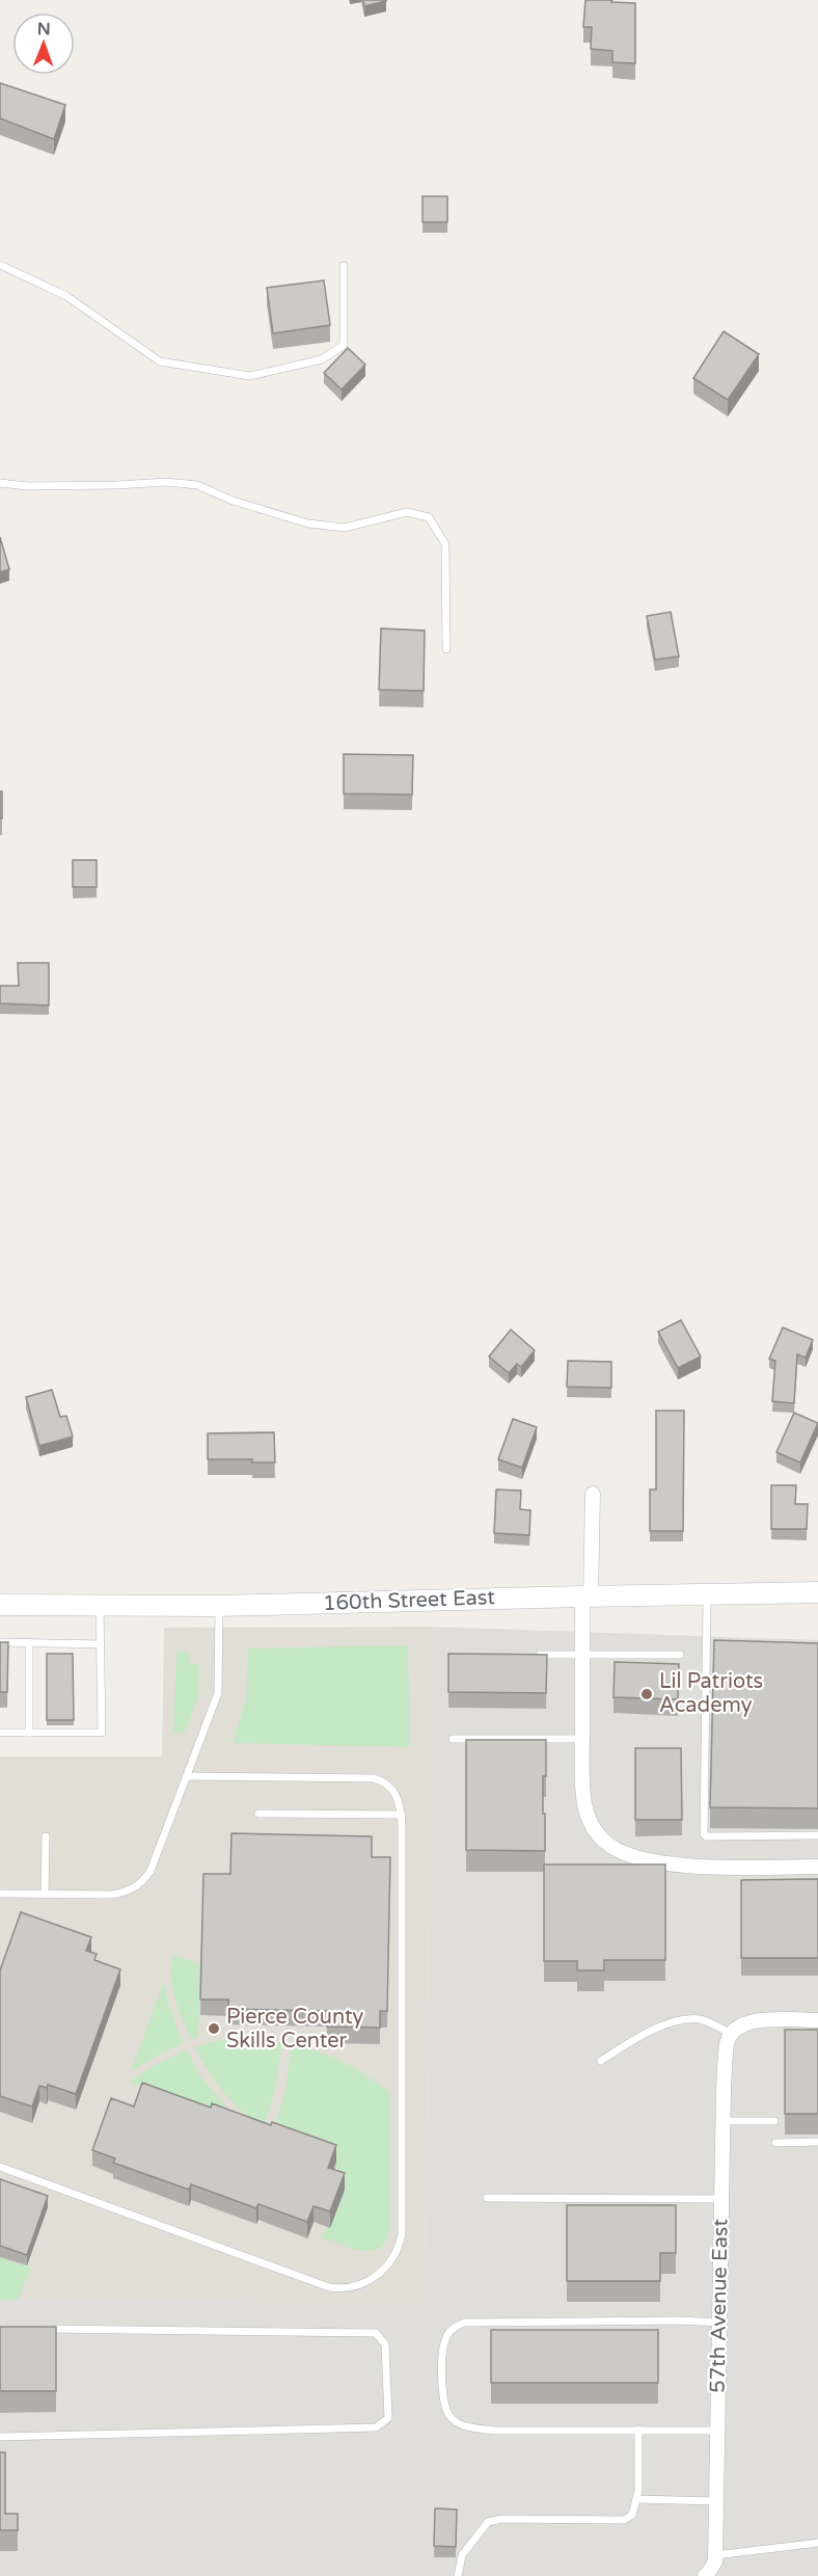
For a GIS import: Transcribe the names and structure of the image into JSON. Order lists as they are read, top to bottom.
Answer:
{
  "streets": {
    "main road": ["160th Street East"],
    "street": ["57th Avenue East"]
  },
  "places": ["Lil Patriots Academy", "Pierce County Skills Center"],
  "north": "top"
}
